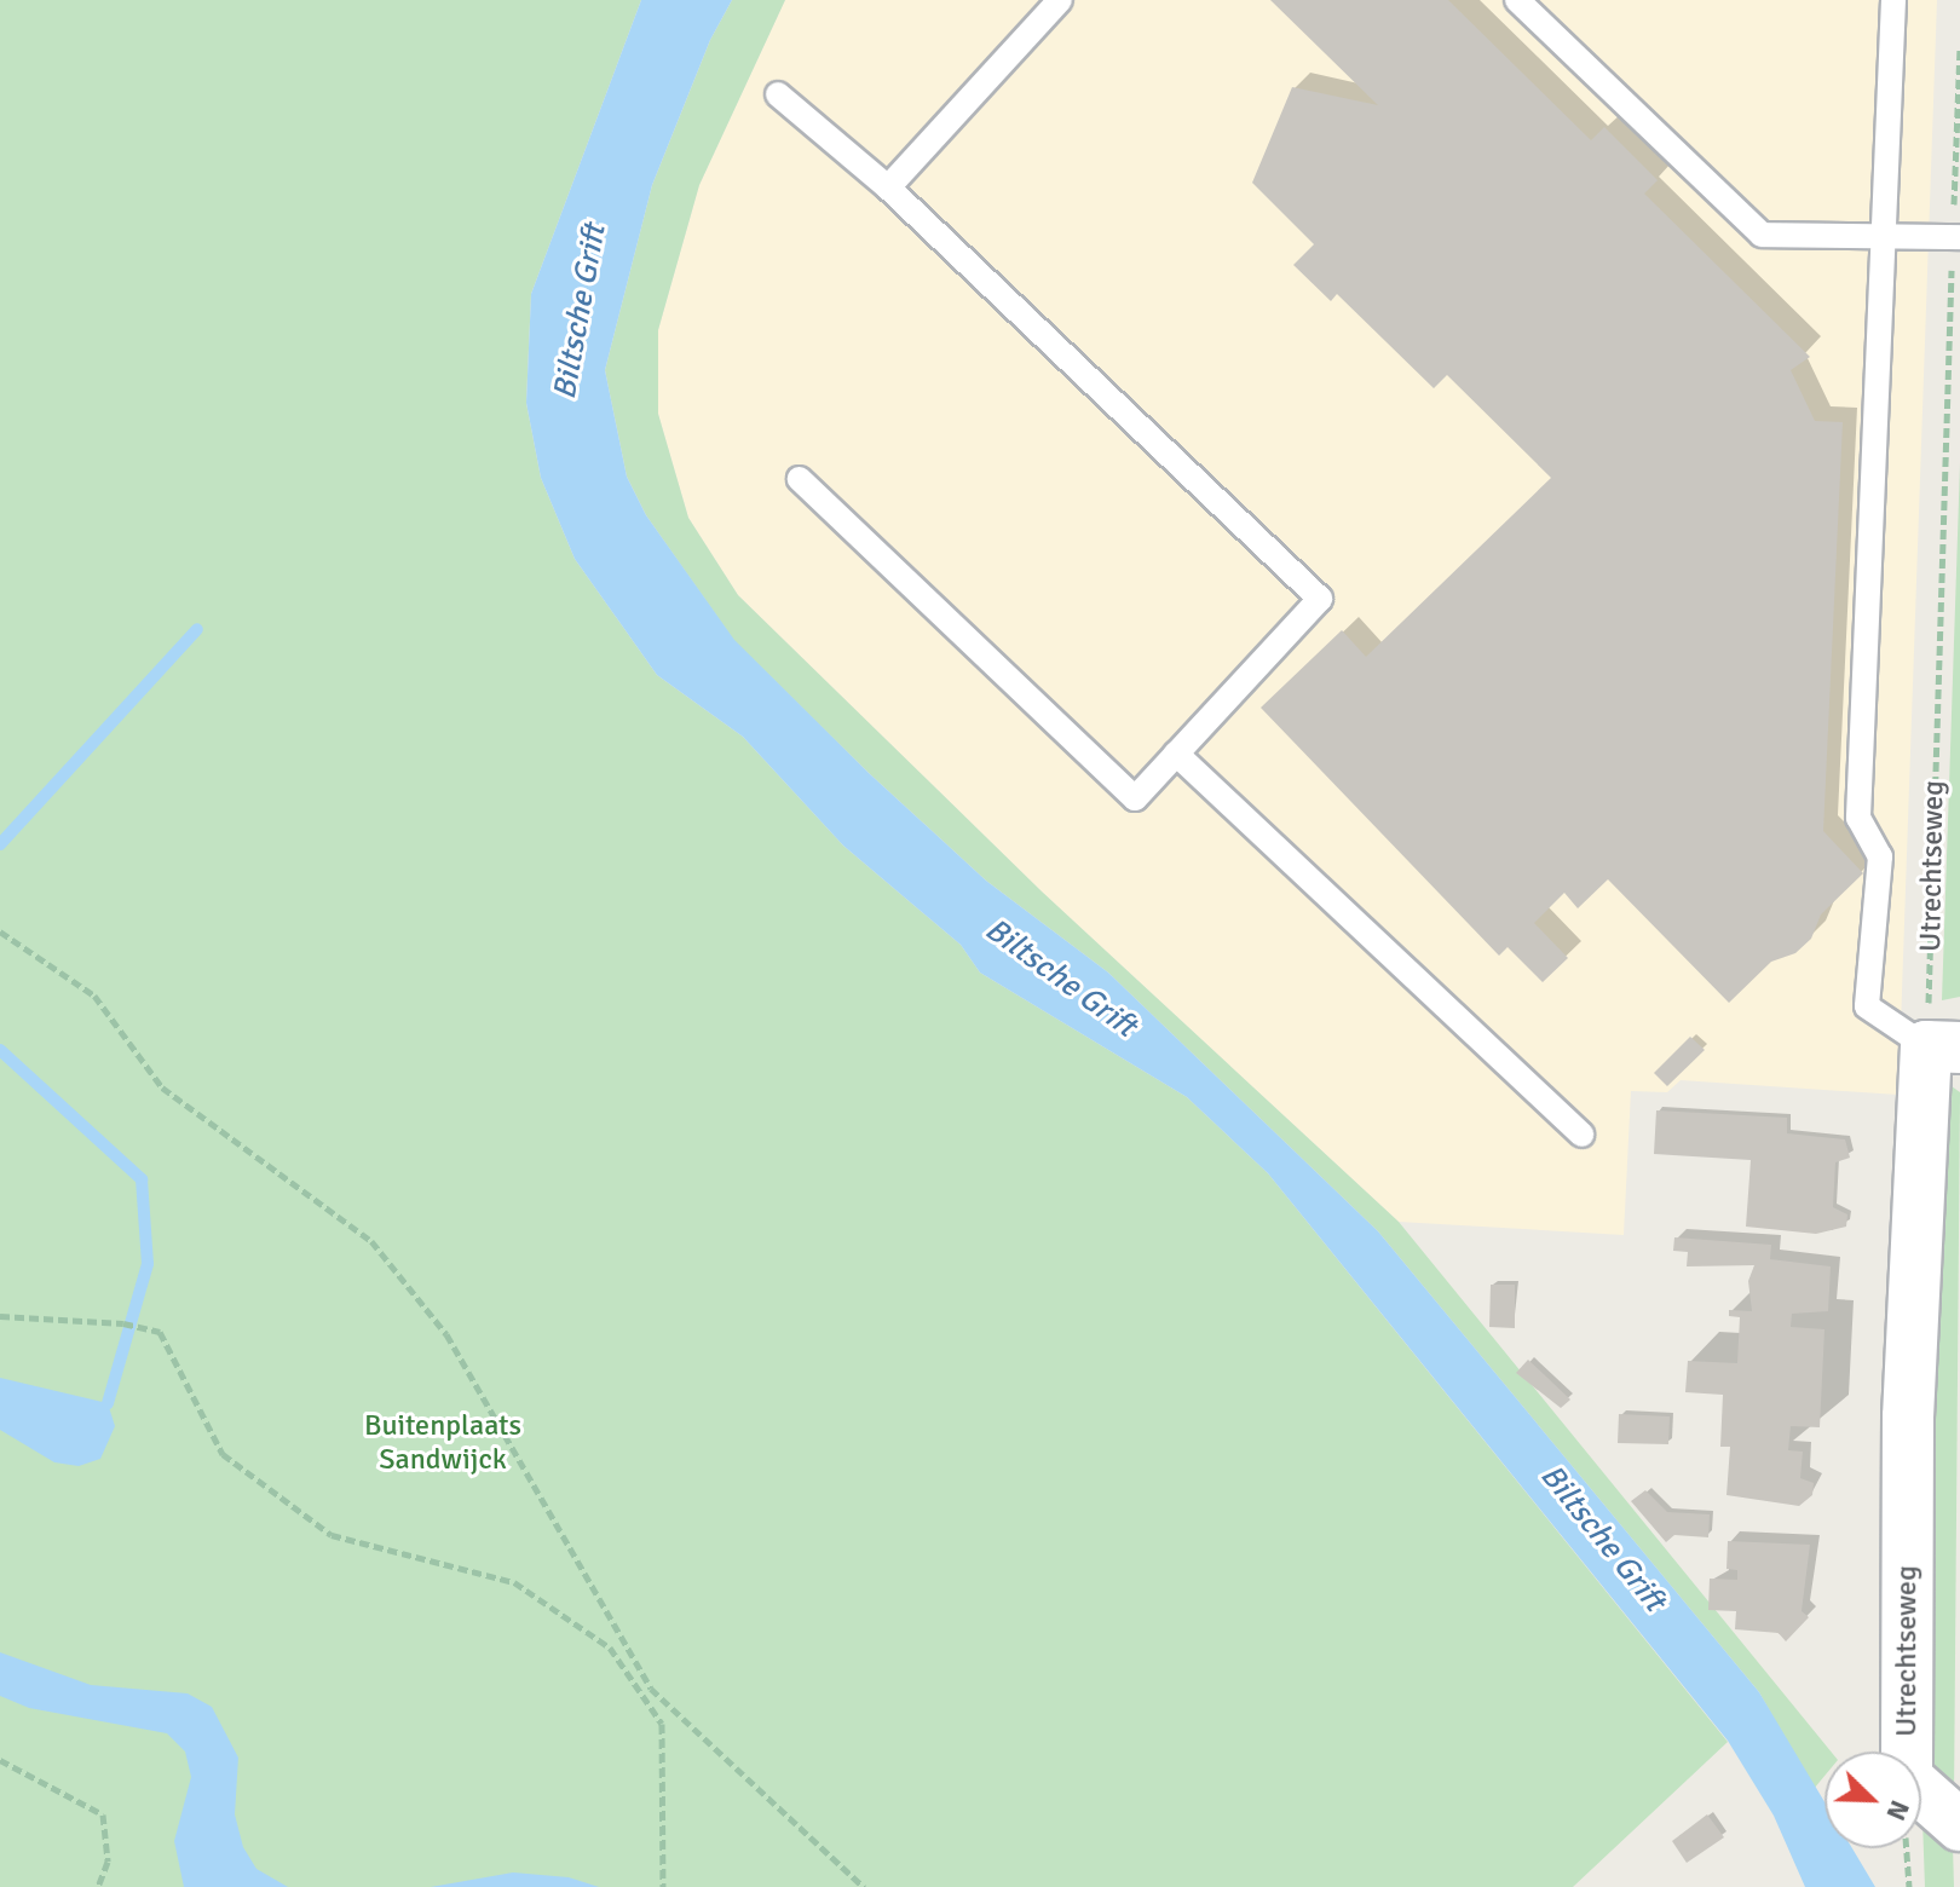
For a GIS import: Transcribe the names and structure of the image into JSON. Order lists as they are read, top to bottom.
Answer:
{
  "streets": {
    "street": ["Utrechtseweg"]
  },
  "water": ["Biltsche Grift"],
  "parks": ["Buitenplaats Sandwijck"],
  "north": "bottom right"
}
